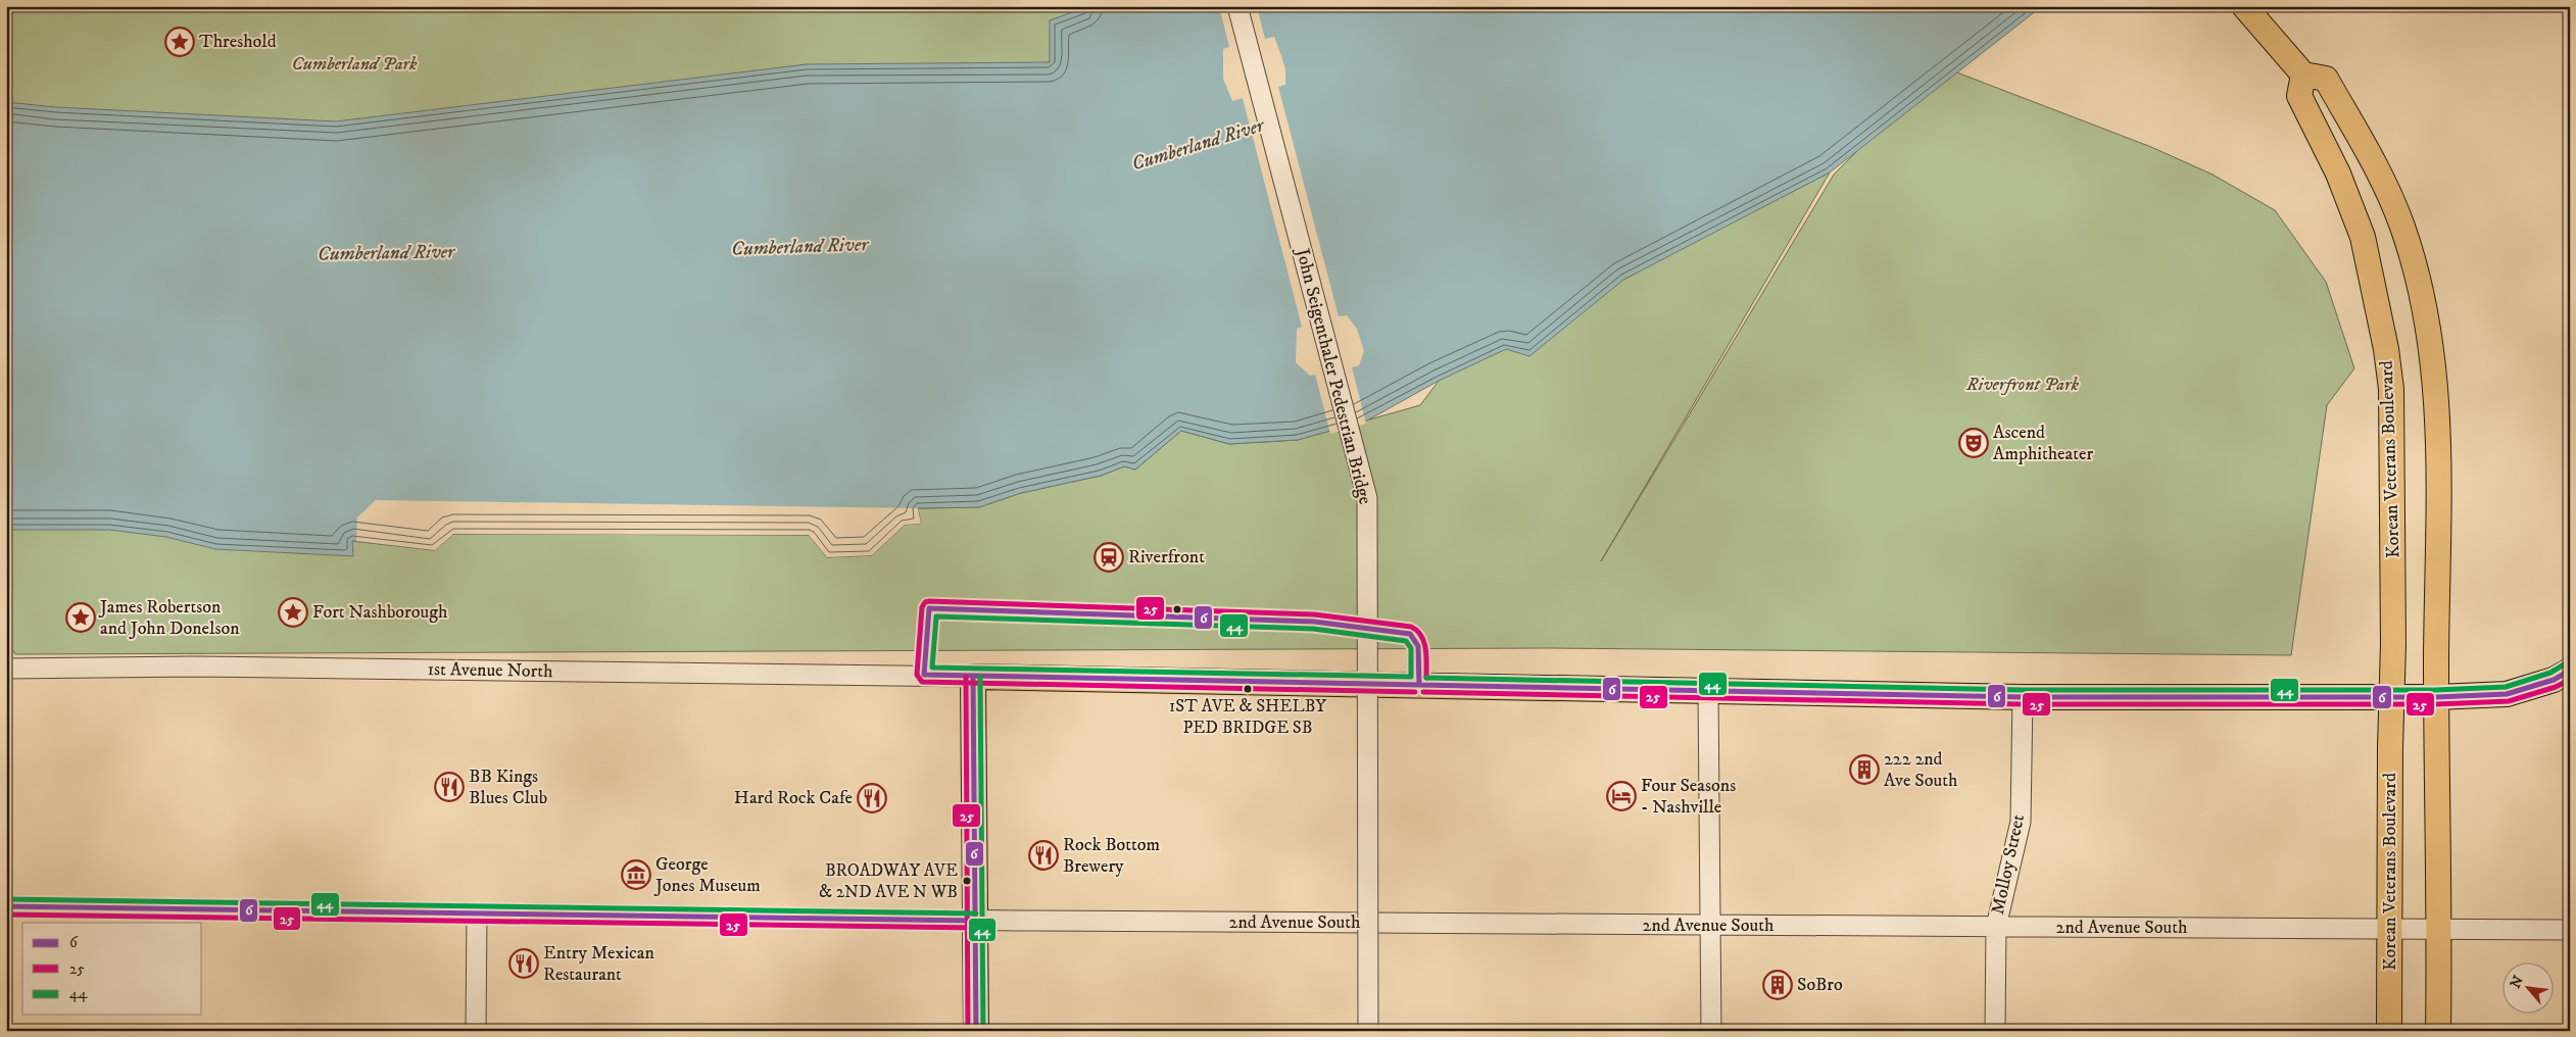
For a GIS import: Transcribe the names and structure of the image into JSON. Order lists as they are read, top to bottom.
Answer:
{
  "streets": {
    "main road": ["Korean Veterans Boulevard"],
    "street": [
      "John Seigenthaler Pedestrian Bridge",
      "1st Avenue North",
      "Molloy Street",
      "2nd Avenue South"
    ]
  },
  "crossings": [
    ["Korean Veterans Boulevard", "2nd Avenue South"],
    ["Molloy Street", "2nd Avenue South"]
  ],
  "water": ["Cumberland River"],
  "parks": ["Cumberland Park", "Riverfront Park"],
  "places": {
    "place": ["Threshold", "Fort Nashborough", "James Robertson and John Donelson"],
    "theatre": ["Ascend Amphitheater"],
    "station": ["Riverfront"],
    "other": ["1ST AVE & SHELBY PED BRIDGE SB", "BROADWAY AVE & 2ND AVE N WB"],
    "building": ["222 2nd Ave South", "SoBro"],
    "restaurant": [
      "BB Kings Blues Club",
      "Hard Rock Cafe",
      "Rock Bottom Brewery",
      "Entry Mexican Restaurant"
    ],
    "hotel": ["Four Seasons - Nashville"],
    "museum": ["George Jones Museum"]
  },
  "lines": ["transit line 25", "transit line 6", "transit line 44"],
  "legend": ["6", "25", "44"],
  "north": "top left"
}
